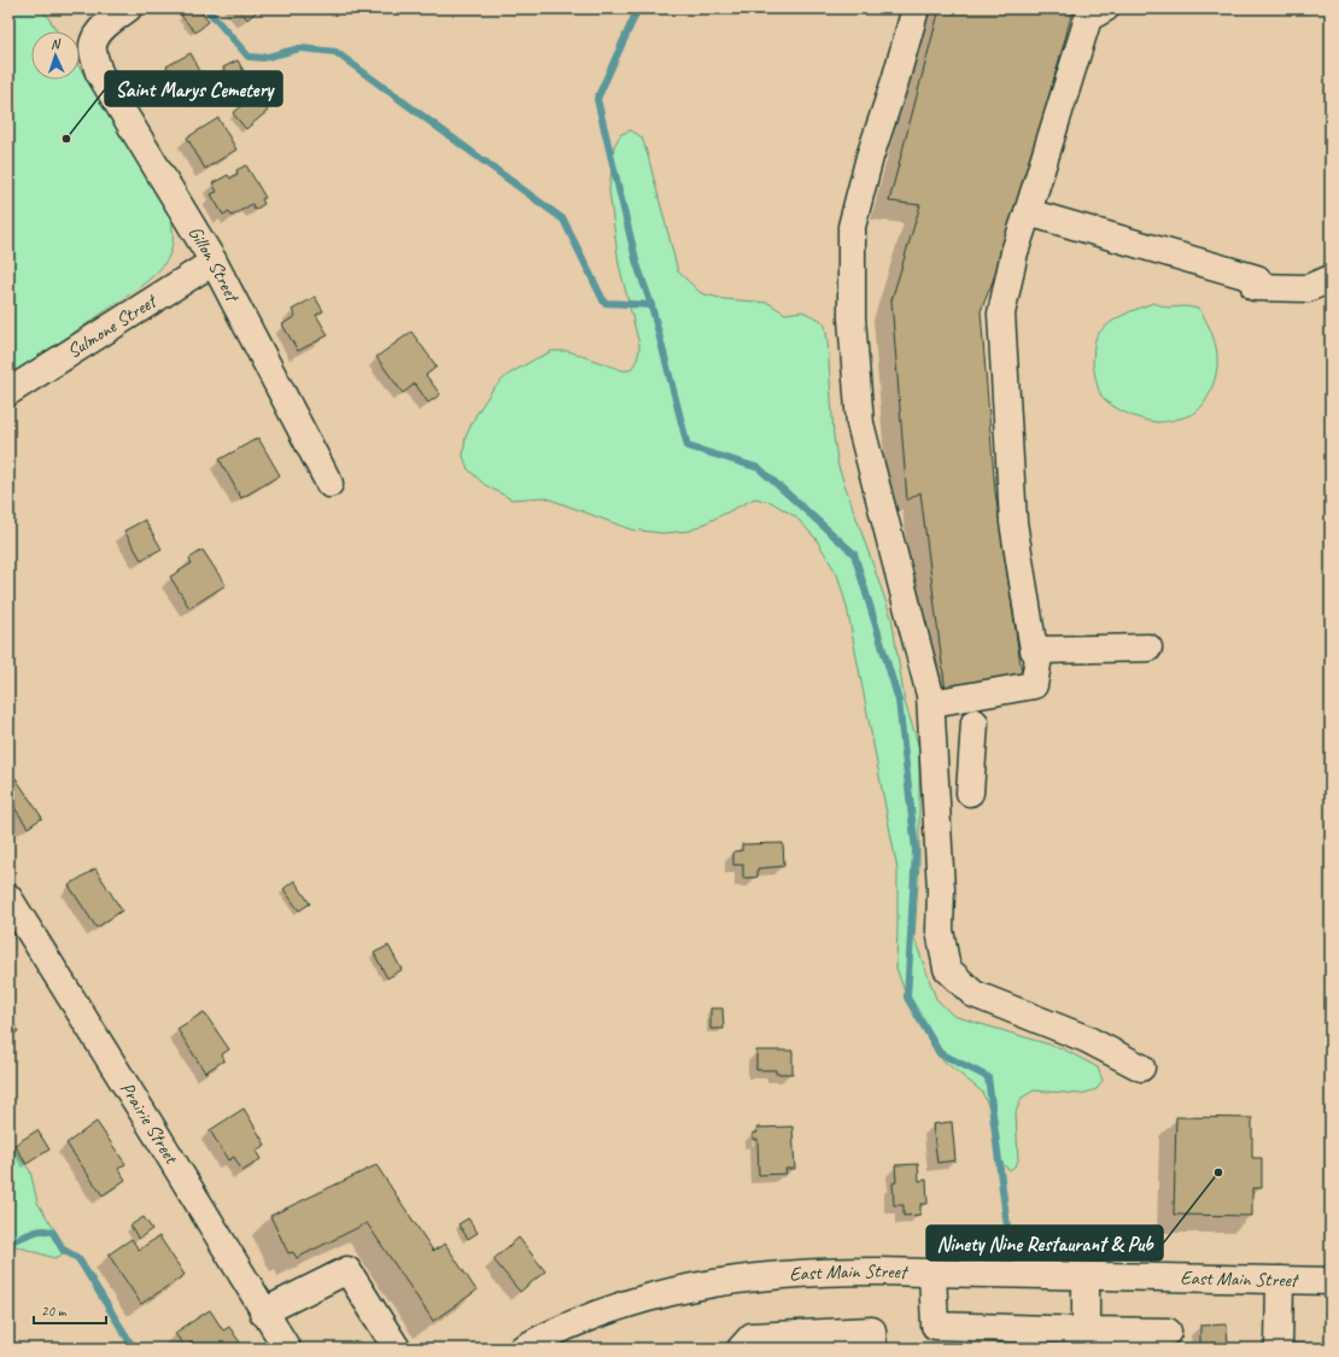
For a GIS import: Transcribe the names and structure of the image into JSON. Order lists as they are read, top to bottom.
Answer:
{
  "streets": {
    "street": [
      "Gillon Street",
      "Sulmone Street",
      "Prairie Street",
      "East Main Street"
    ]
  },
  "crossings": [
    ["Gillon Street", "Sulmone Street"]
  ],
  "places": ["Saint Marys Cemetery", "Ninety Nine Restaurant & Pub"],
  "scale_bar": "20 m",
  "north": "top"
}
